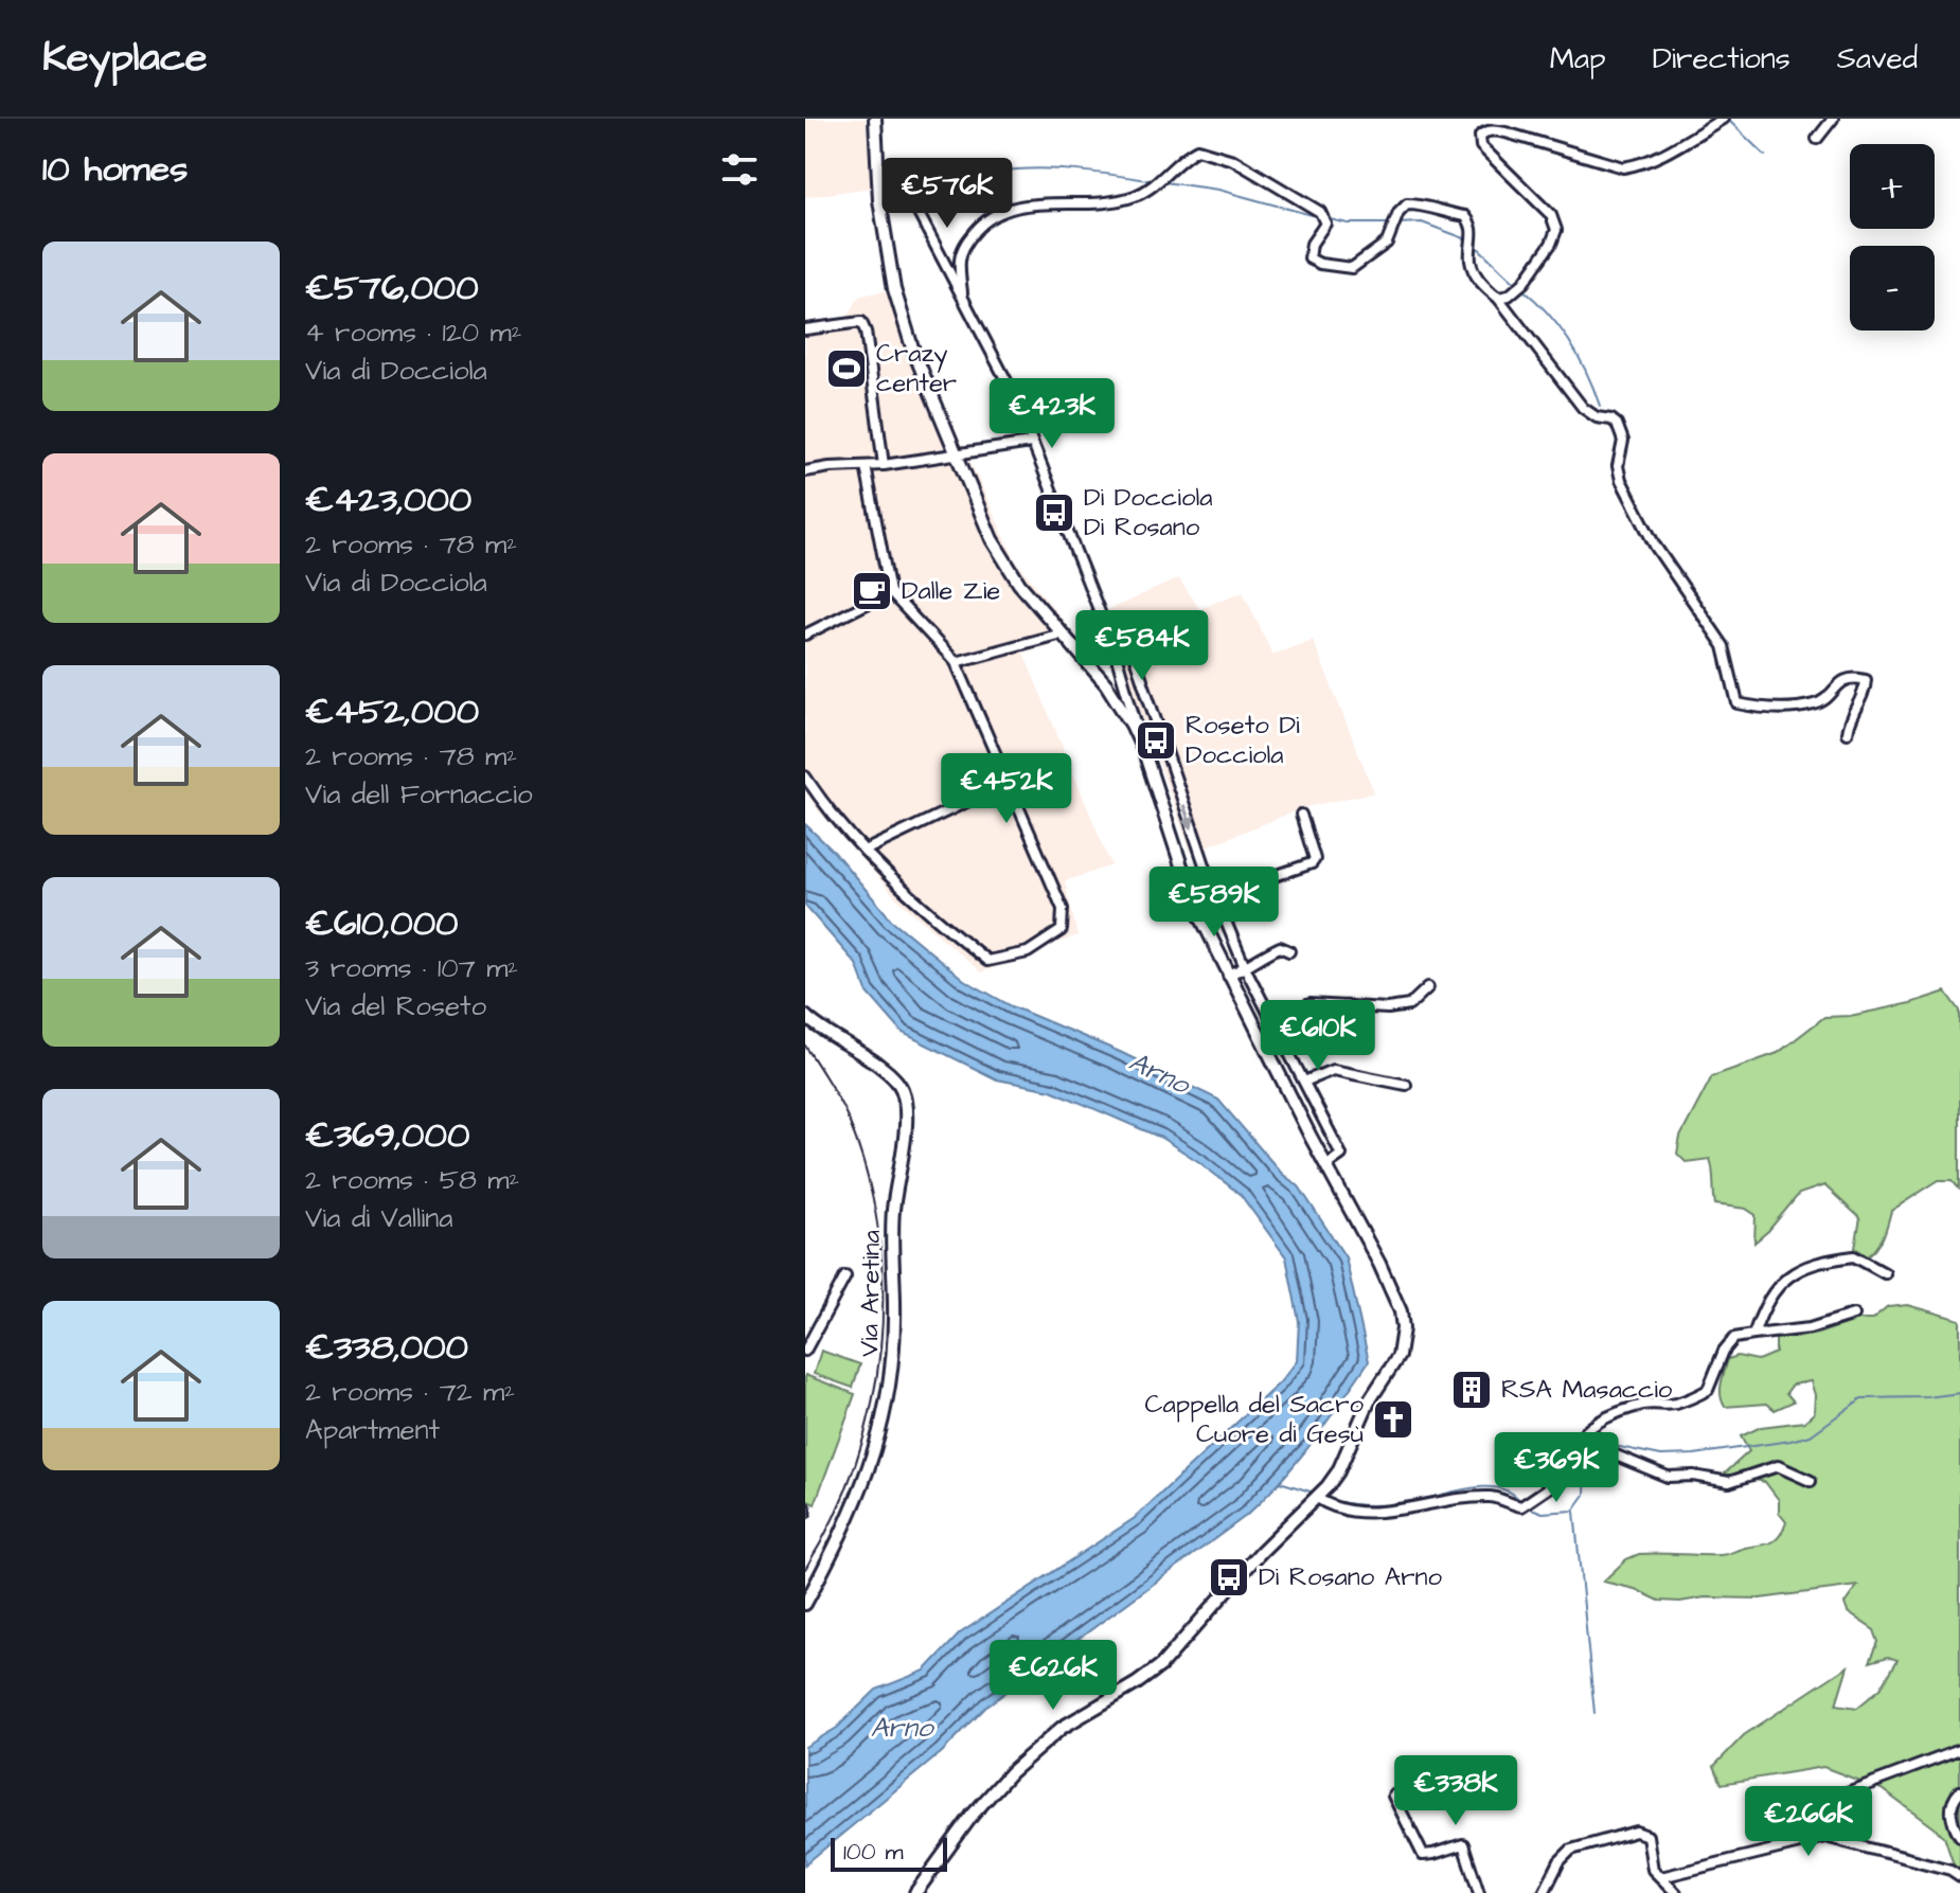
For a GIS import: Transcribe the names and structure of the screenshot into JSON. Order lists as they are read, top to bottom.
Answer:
{
  "streets": {
    "main road": ["Via Aretina"]
  },
  "water": ["Arno"],
  "places": {
    "sports": ["Crazy center"],
    "bus stop": ["Di Docciola Di Rosano", "Roseto Di Docciola", "Di Rosano Arno"],
    "cafe": ["Dalle Zie"],
    "building": ["RSA Masaccio"],
    "church": ["Cappella del Sacro Cuore di Gesù"]
  },
  "scale_bar": "100 m",
  "page": {
    "header": "Keyplace",
    "nav": ["Map", "Directions", "Saved"],
    "heading": "10 homes",
    "map_buttons": ["+", "−"],
    "price": [
      "€576K",
      "€423K",
      "€584K",
      "€452K",
      "€589K",
      "€610K",
      "€369K",
      "€626K",
      "€338K",
      "€266K"
    ],
    "list": [
      {
        "name": "€576,000",
        "note": "4 rooms · 120 m² · Via di Docciola"
      },
      {
        "name": "€423,000",
        "note": "2 rooms · 78 m² · Via di Docciola"
      },
      {
        "name": "€452,000",
        "note": "2 rooms · 78 m² · Via dell Fornaccio"
      },
      {
        "name": "€610,000",
        "note": "3 rooms · 107 m² · Via del Roseto"
      },
      {
        "name": "€369,000",
        "note": "2 rooms · 58 m² · Via di Vallina"
      },
      {
        "name": "€338,000",
        "note": "2 rooms · 72 m² · Apartment"
      }
    ],
    "scale": "100 m"
  }
}
